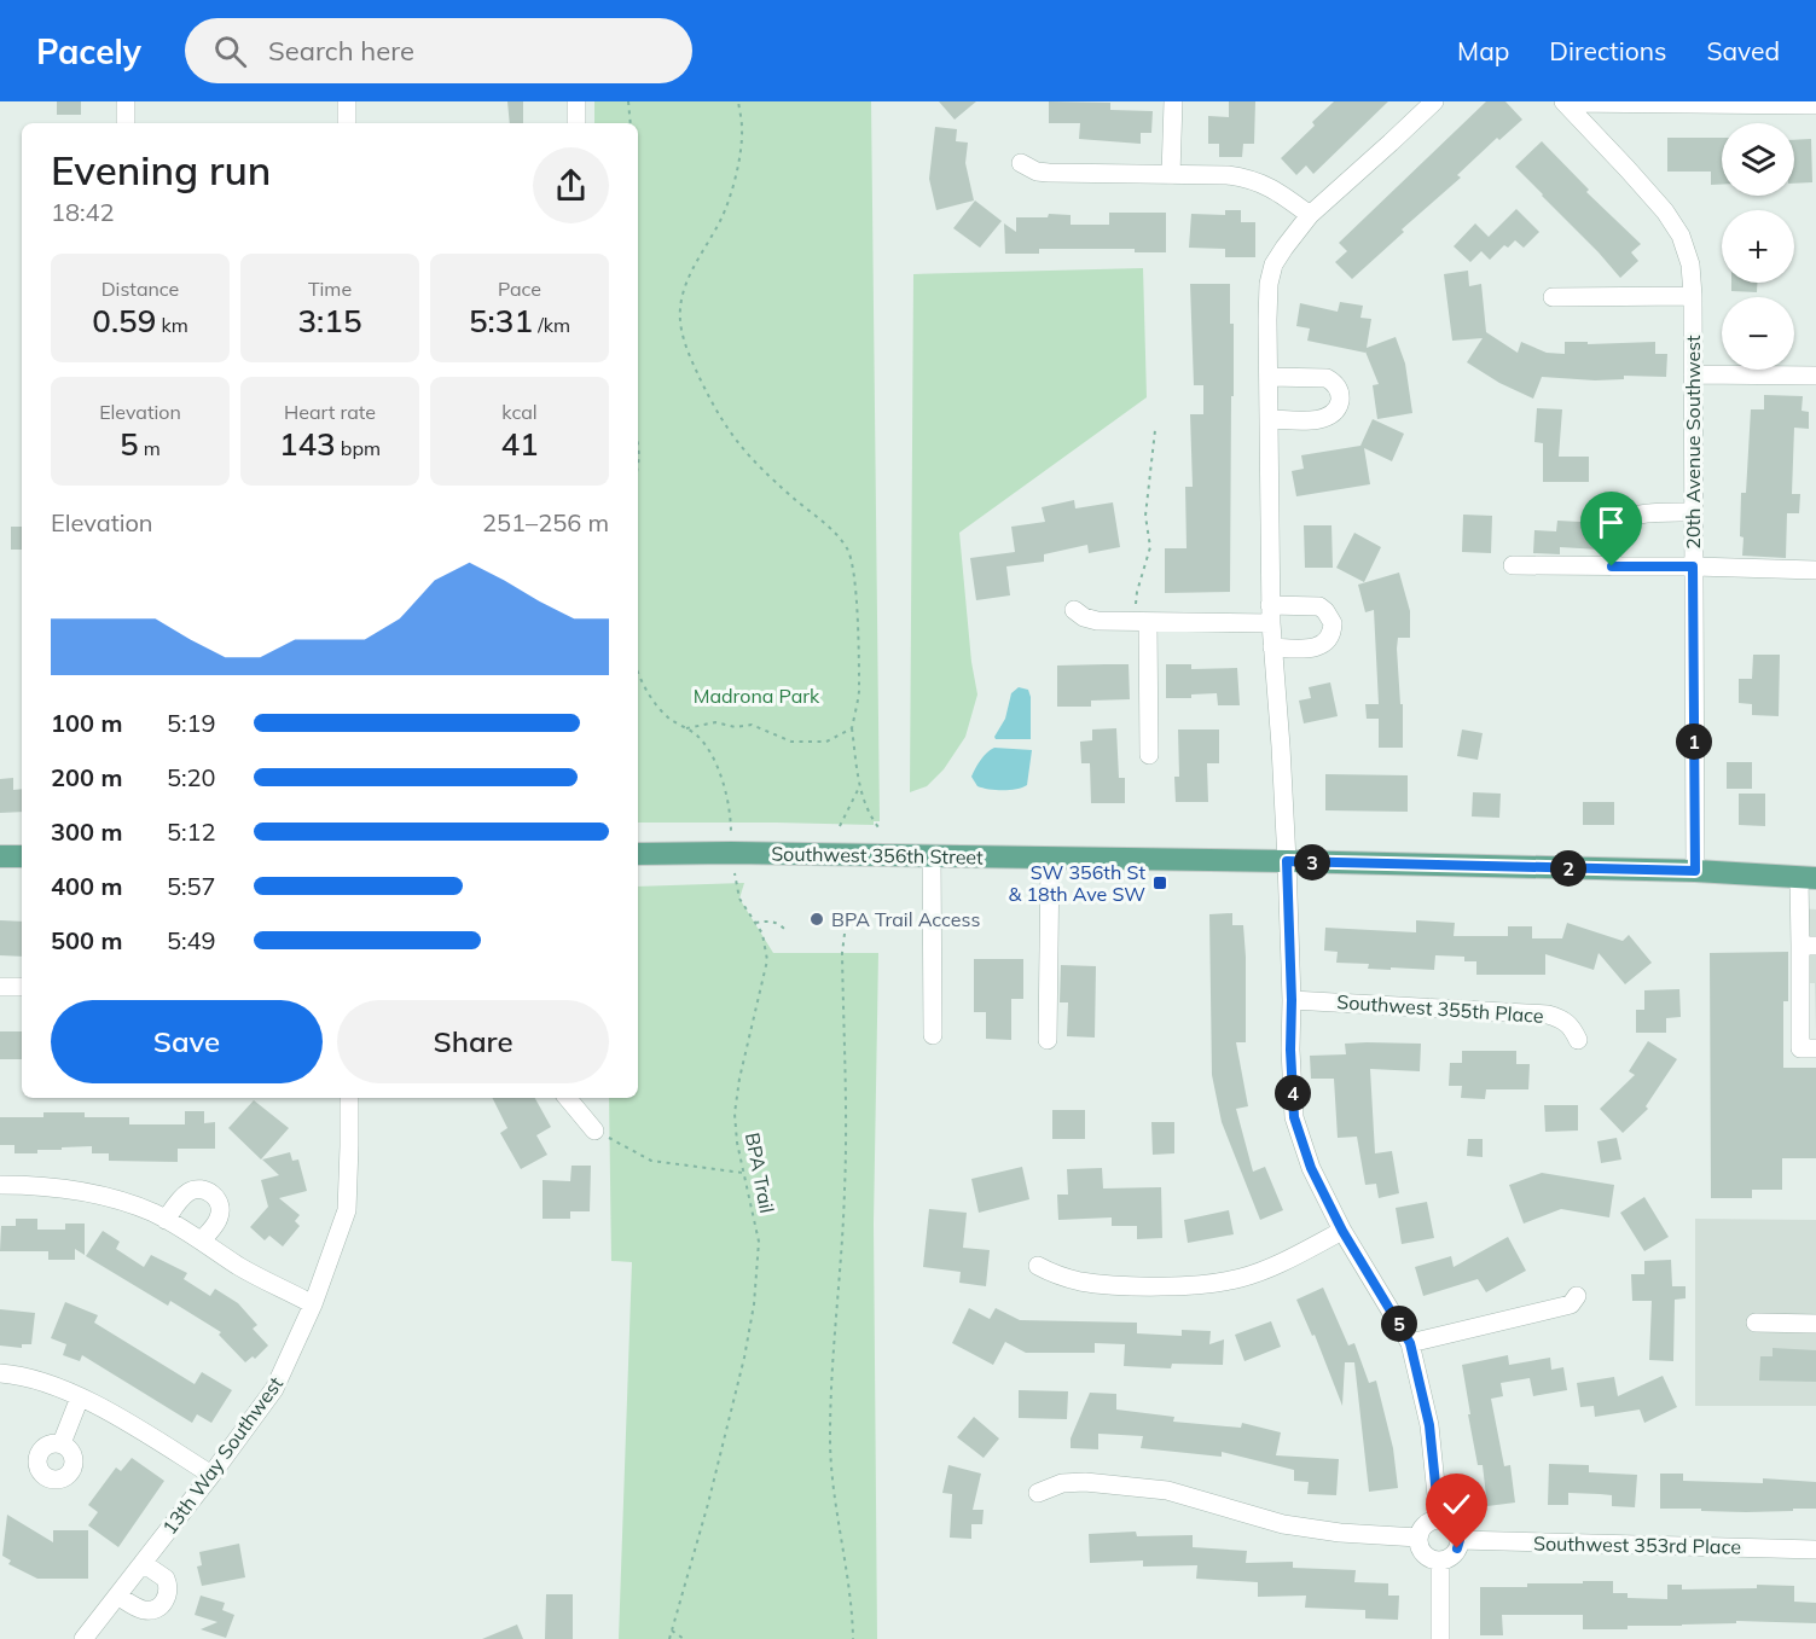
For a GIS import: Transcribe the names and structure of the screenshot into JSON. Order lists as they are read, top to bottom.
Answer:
{
  "streets": {
    "main road": ["Southwest 356th Street"],
    "street": [
      "20th Avenue Southwest",
      "Southwest 355th Place",
      "13th Way Southwest",
      "Southwest 353rd Place"
    ],
    "path": ["BPA Trail"]
  },
  "crossings": [
    ["20th Avenue Southwest", "Southwest 356th Street"],
    ["Southwest 356th Street", "BPA Trail"]
  ],
  "parks": ["Madrona Park"],
  "places": {
    "transit": ["SW 356th St & 18th Ave SW"],
    "other": ["BPA Trail Access"]
  },
  "page": {
    "header": "Pacely",
    "search": "Search here",
    "nav": ["Map", "Directions", "Saved"],
    "map_buttons": ["+", "−"],
    "heading": ["Evening run", "18:42"],
    "stats": [
      ["Distance", "0.59 km"],
      ["Time", "3:15"],
      ["Pace", "5:31 /km"],
      ["Elevation", "5 m"],
      ["Heart rate", "143 bpm"],
      ["kcal", "41"]
    ],
    "chart": ["Elevation", "251–256 m"],
    "list": [
      {
        "name": "100 m",
        "note": "5:19"
      },
      {
        "name": "200 m",
        "note": "5:20"
      },
      {
        "name": "300 m",
        "note": "5:12"
      },
      {
        "name": "400 m",
        "note": "5:57"
      },
      {
        "name": "500 m",
        "note": "5:49"
      }
    ],
    "pins": [
      "1",
      "3",
      "2",
      "4",
      "5"
    ],
    "buttons": ["Save", "Share"]
  }
}
